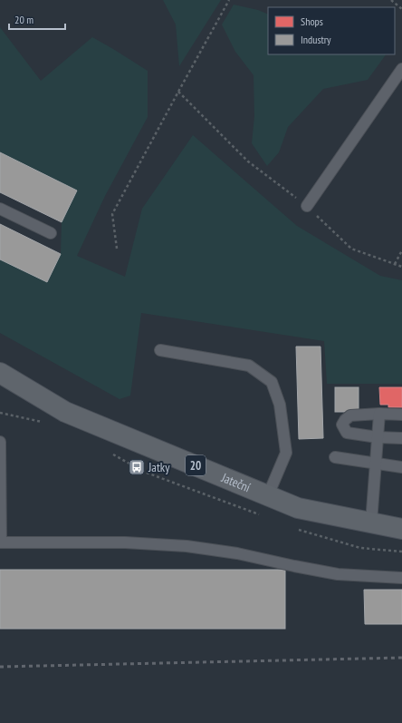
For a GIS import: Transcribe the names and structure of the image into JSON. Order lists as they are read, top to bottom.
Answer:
{
  "streets": {
    "main road": ["20", "Jateční"]
  },
  "places": {
    "bus stop": ["Jatky"]
  },
  "legend": ["Shops", "Industry"],
  "scale_bar": "20 m"
}
